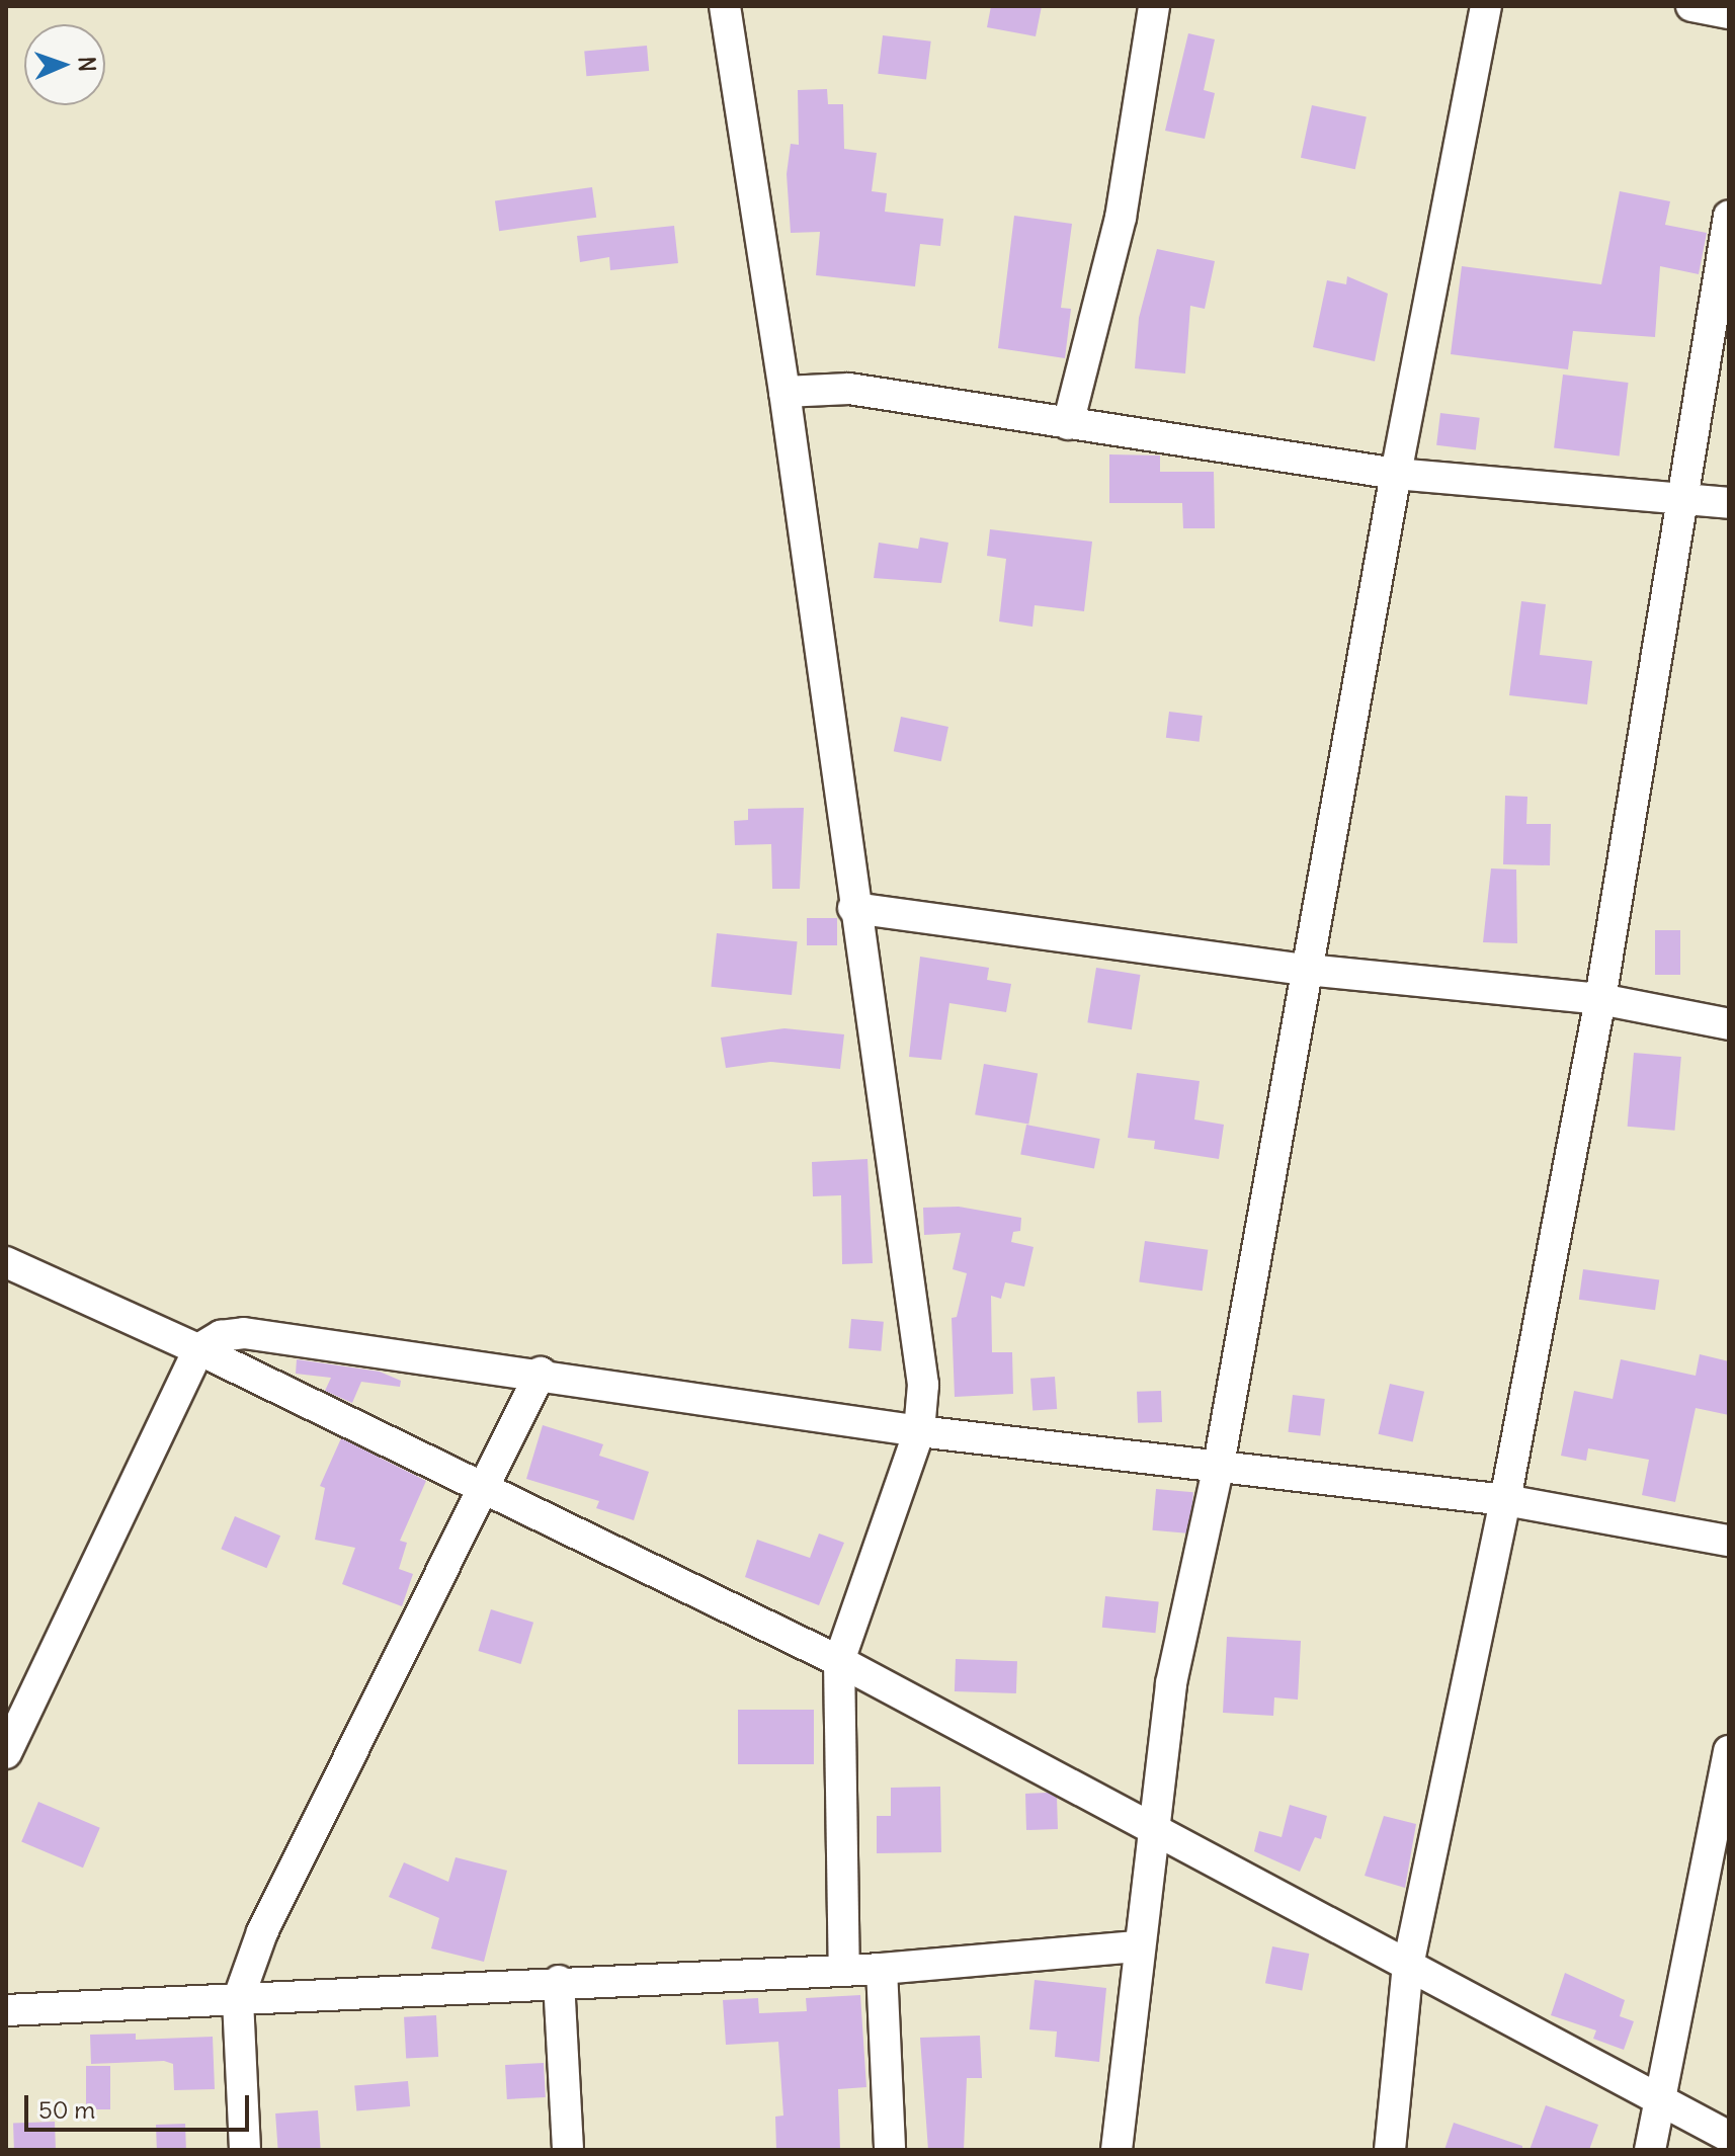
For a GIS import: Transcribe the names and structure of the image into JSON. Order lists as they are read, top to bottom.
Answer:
{
  "scale_bar": "50 m",
  "north": "right"
}
